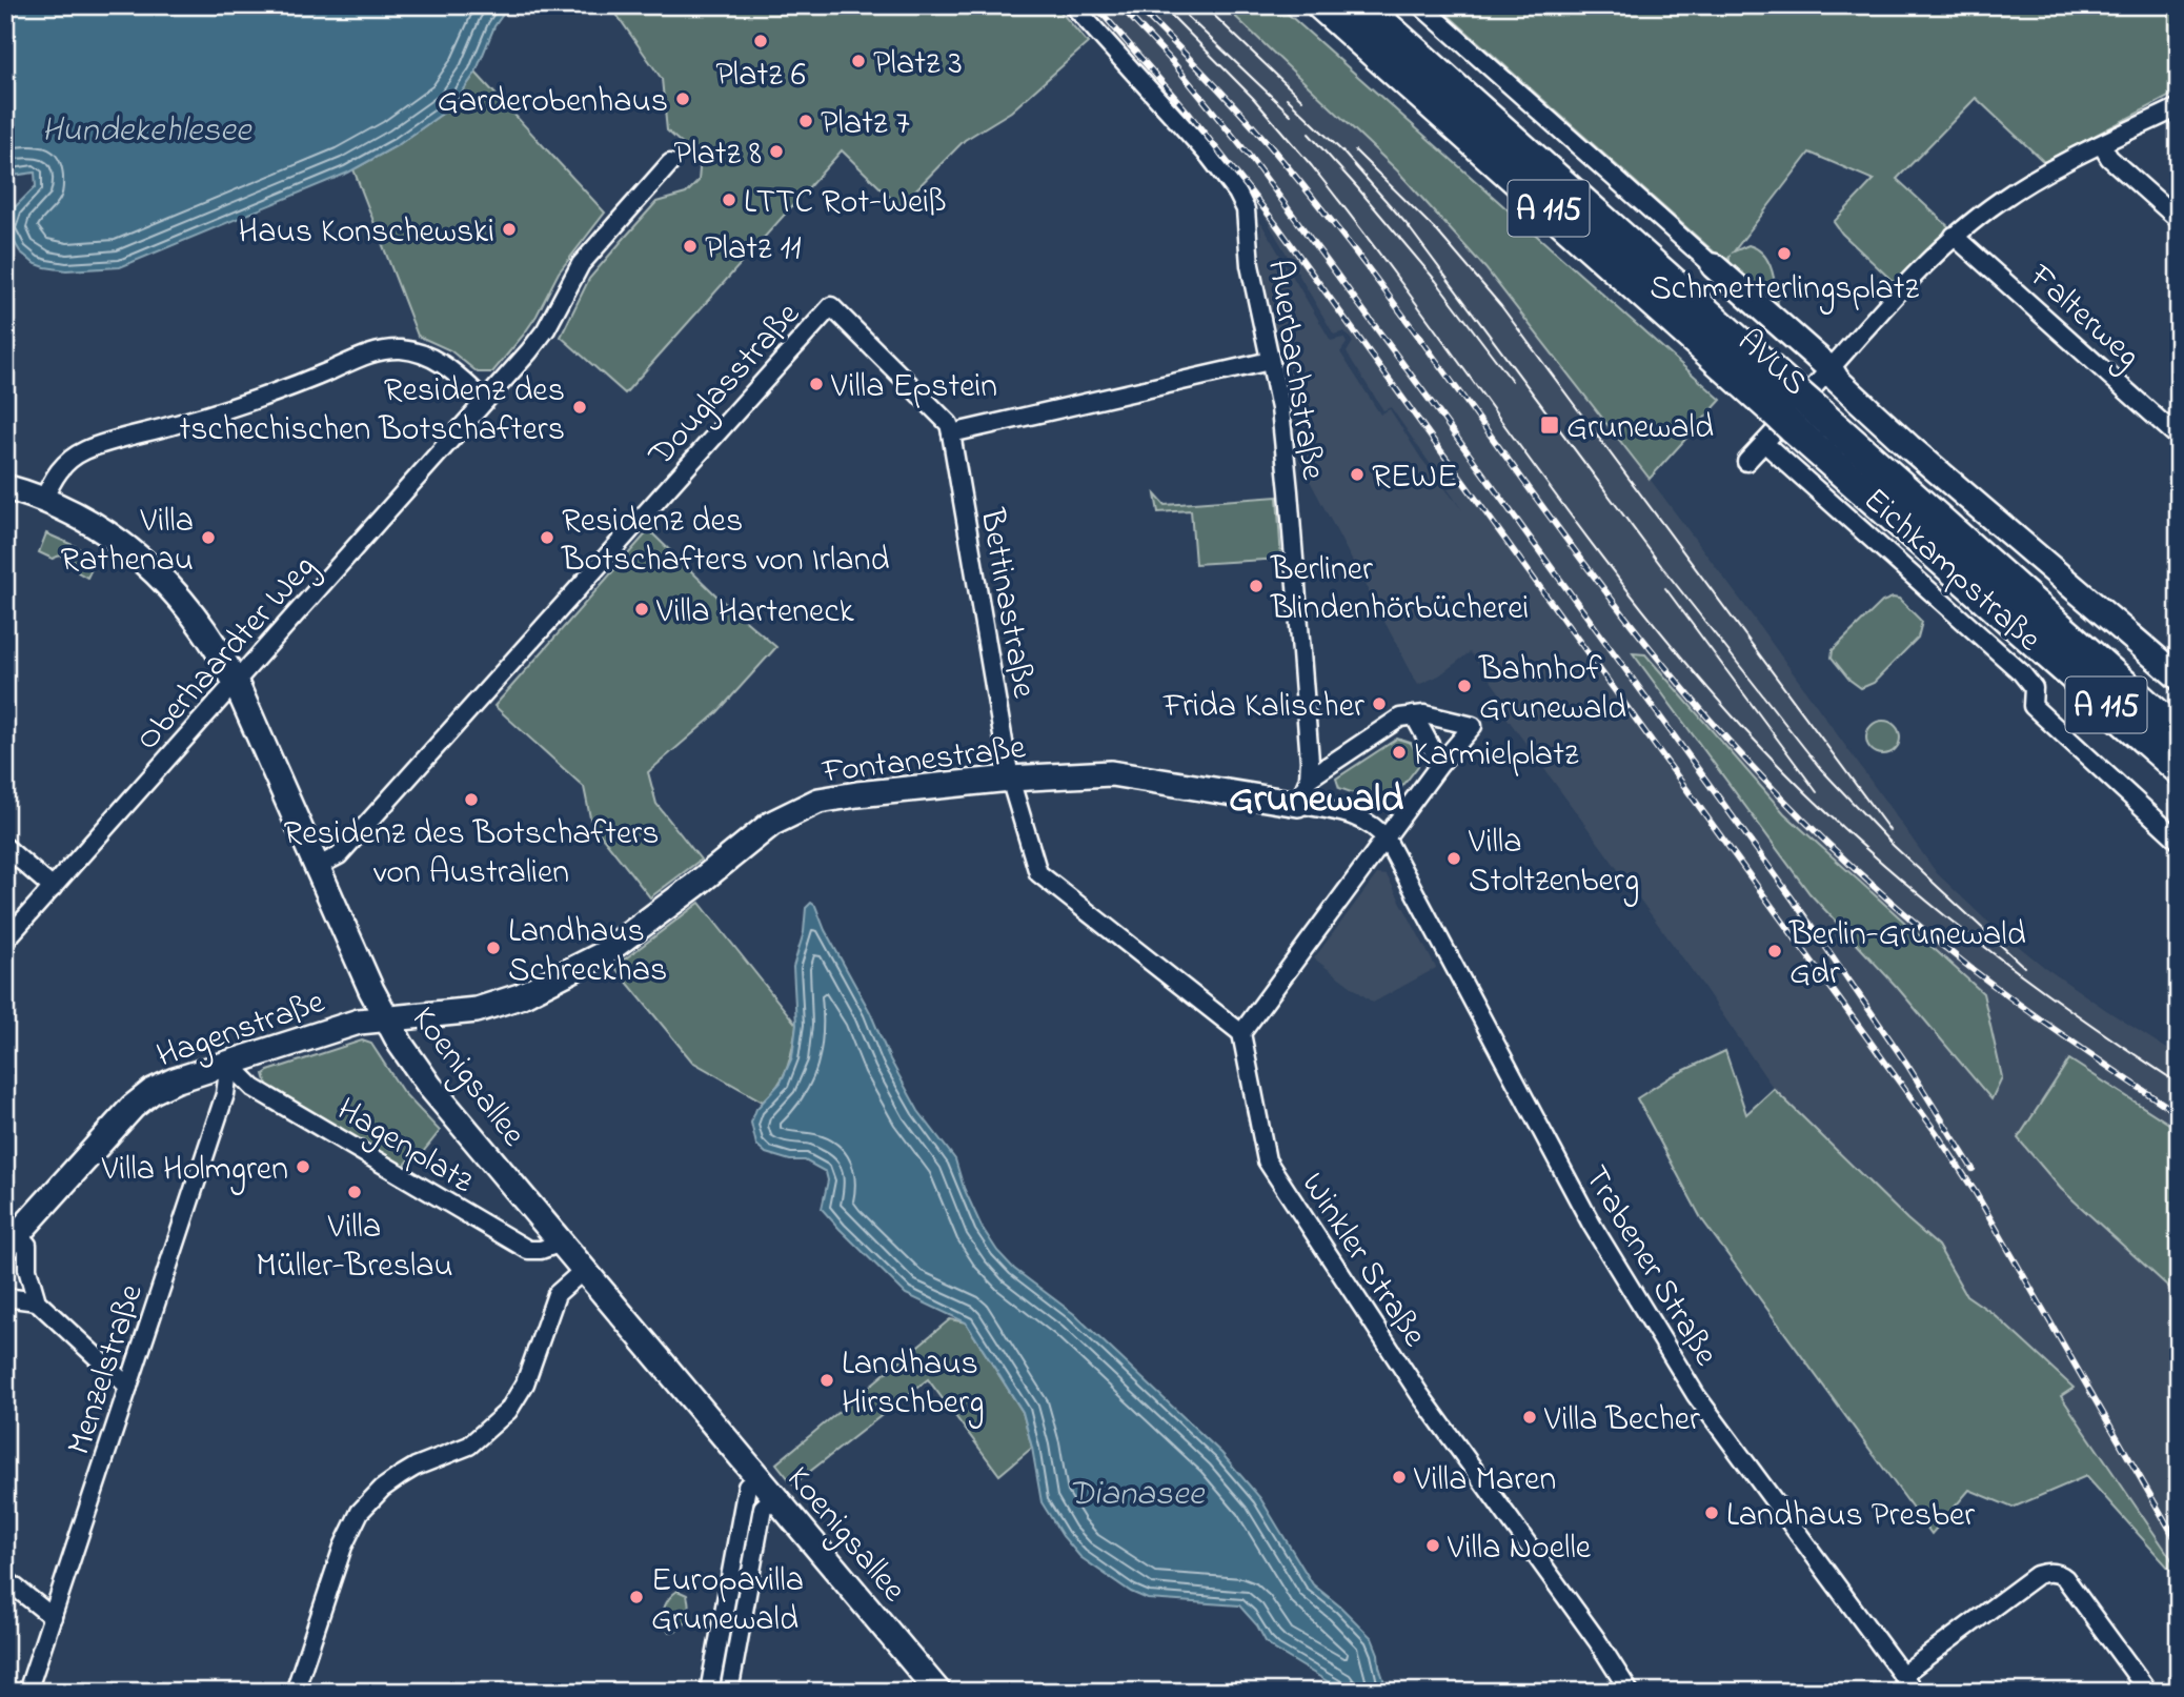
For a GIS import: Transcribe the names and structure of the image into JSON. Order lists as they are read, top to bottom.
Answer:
{
  "streets": {
    "highway": ["A 115", "AVUS"],
    "main road": [
      "Eichkampstraße",
      "Fontanestraße",
      "Hagenstraße",
      "Koenigsallee"
    ],
    "street": [
      "Falterweg",
      "Auerbachstraße",
      "Douglasstraße",
      "Bettinastraße",
      "Oberhaardter Weg",
      "Hagenplatz",
      "Winkler Straße",
      "Trabener Straße",
      "Menzelstraße"
    ]
  },
  "crossings": [
    ["AVUS", "Eichkampstraße"],
    ["Auerbachstraße", "Fontanestraße"],
    ["Douglasstraße", "Bettinastraße"],
    ["Douglasstraße", "Koenigsallee"],
    ["Bettinastraße", "Fontanestraße"],
    ["Bettinastraße", "Winkler Straße"],
    ["Oberhaardter Weg", "Koenigsallee"],
    ["Fontanestraße", "Hagenstraße"],
    ["Fontanestraße", "Koenigsallee"],
    ["Fontanestraße", "Trabener Straße"],
    ["Hagenstraße", "Koenigsallee"],
    ["Hagenstraße", "Hagenplatz"],
    ["Hagenstraße", "Menzelstraße"],
    ["Koenigsallee", "Hagenplatz"],
    ["Hagenplatz", "Menzelstraße"]
  ],
  "districts": ["Grunewald"],
  "water": ["Hundekehlesee", "Dianasee"],
  "places": {
    "other": [
      "Platz 6",
      "Platz 3",
      "Garderobenhaus",
      "Platz 7",
      "Platz 8",
      "LTTC Rot-Weiß",
      "Haus Konschewski",
      "Platz 11",
      "Schmetterlingsplatz",
      "Villa Epstein",
      "Residenz des tschechischen Botschafters",
      "REWE",
      "Villa Rathenau",
      "Residenz des Botschafters von Irland",
      "Berliner Blindenhörbücherei",
      "Villa Harteneck",
      "Bahnhof Grunewald",
      "Frida Kalischer",
      "Karmielplatz",
      "Residenz des Botschafters von Australien",
      "Villa Stoltzenberg",
      "Landhaus Schreckhas",
      "Berlin-Grunewald Gdr",
      "Villa Holmgren",
      "Villa Müller-Breslau",
      "Landhaus Hirschberg",
      "Villa Becher",
      "Villa Maren",
      "Landhaus Presber",
      "Villa Noelle",
      "Europavilla Grunewald"
    ],
    "transit": ["Grunewald"]
  }
}
